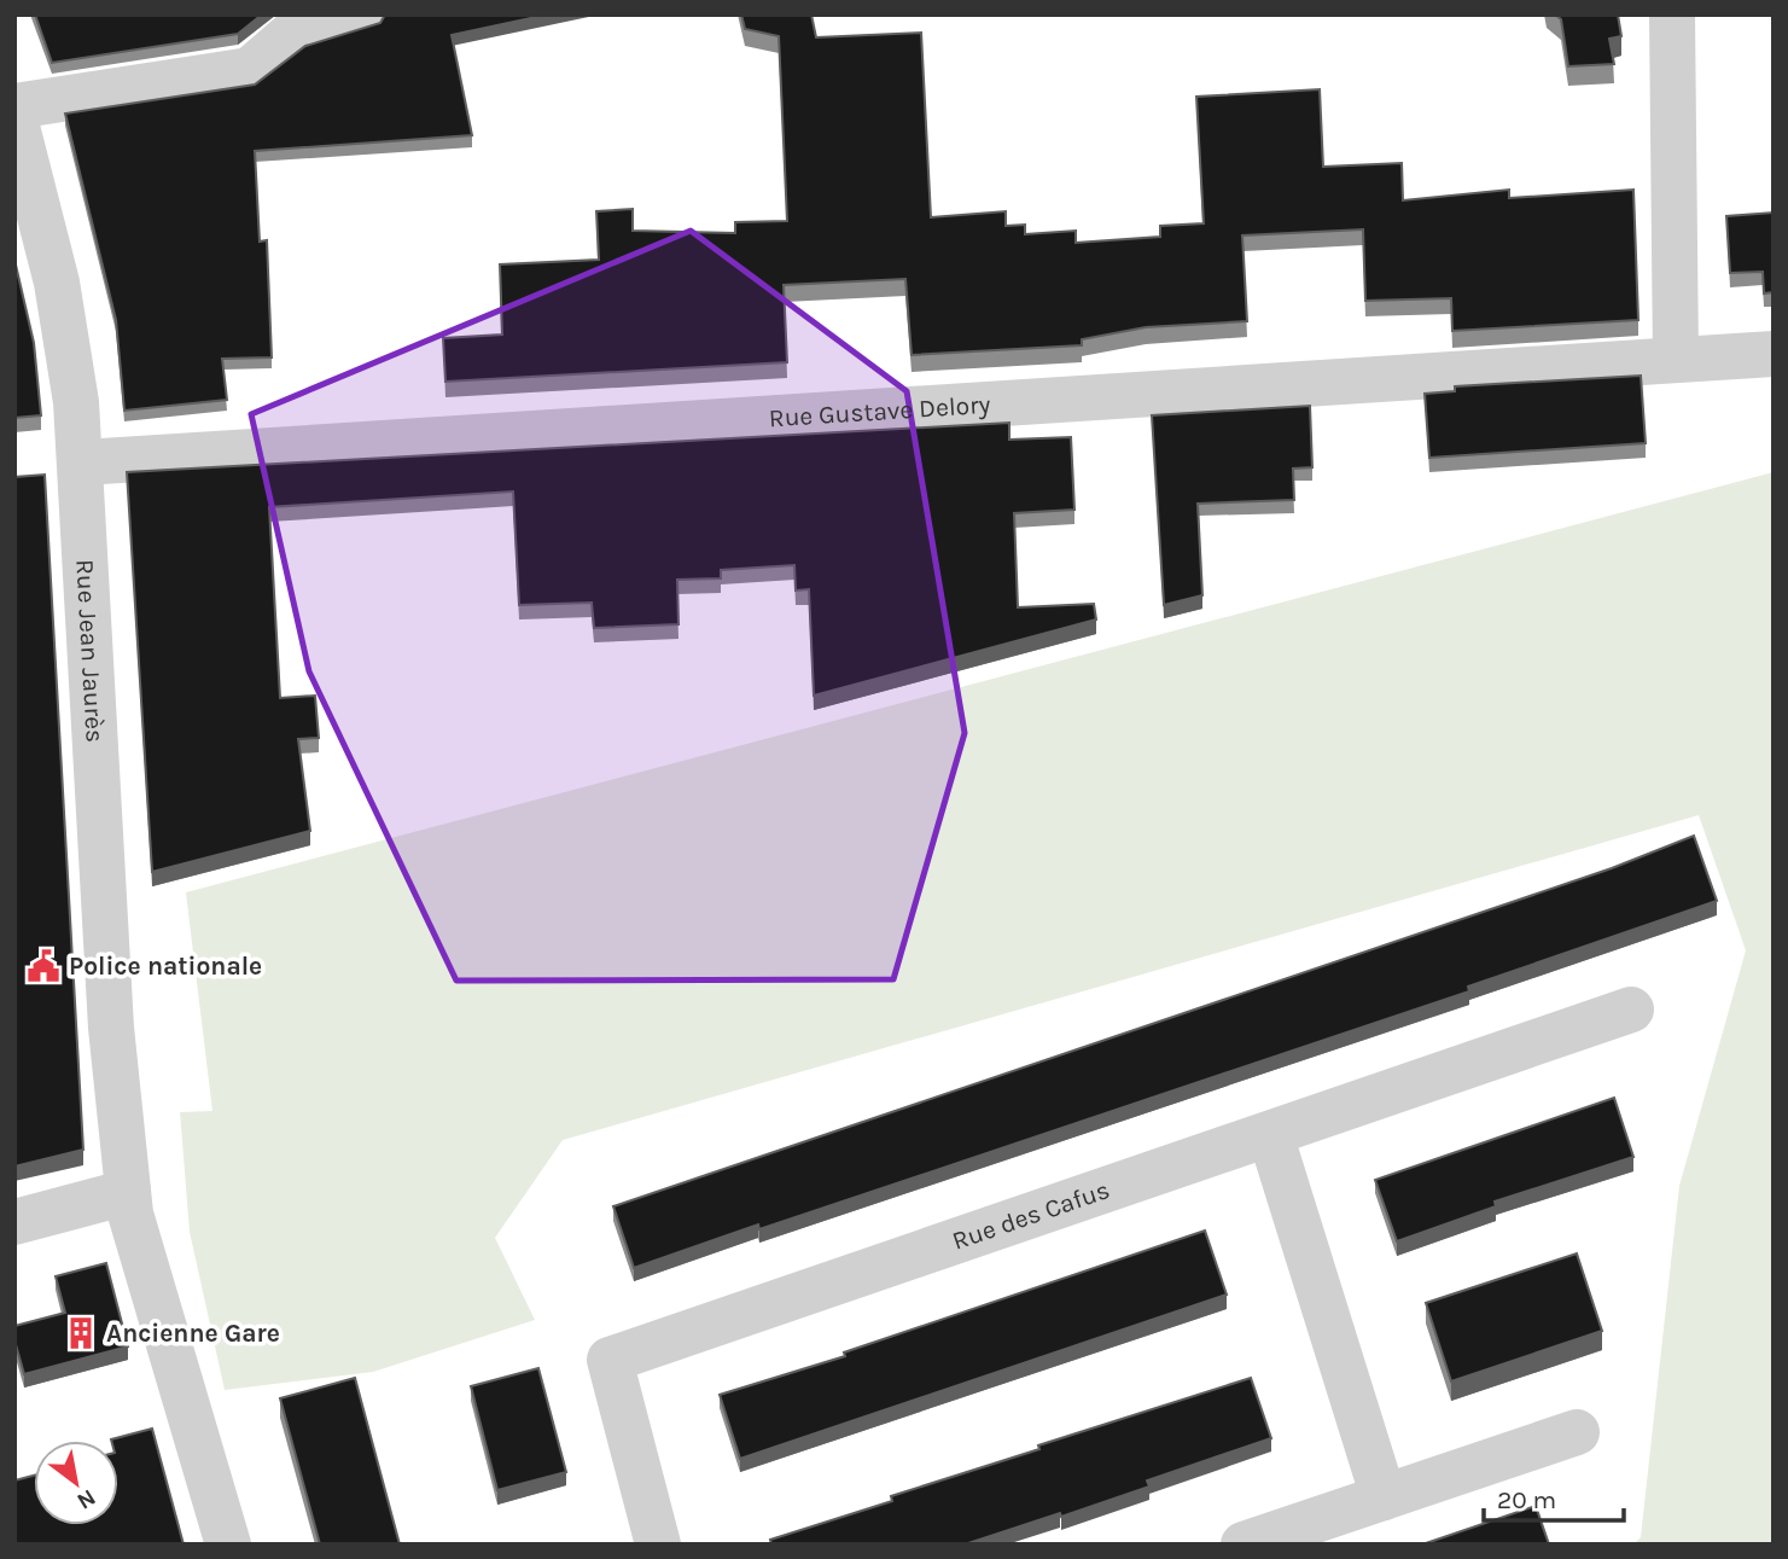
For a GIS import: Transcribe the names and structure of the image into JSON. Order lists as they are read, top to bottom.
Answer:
{
  "streets": {
    "street": ["Rue Gustave Delory", "Rue Jean Jaurès", "Rue des Cafus"]
  },
  "crossings": [
    ["Rue Gustave Delory", "Rue Jean Jaurès"]
  ],
  "places": {
    "public building": ["Police nationale"],
    "building": ["Ancienne Gare"]
  },
  "scale_bar": "20 m",
  "north": "bottom right"
}
